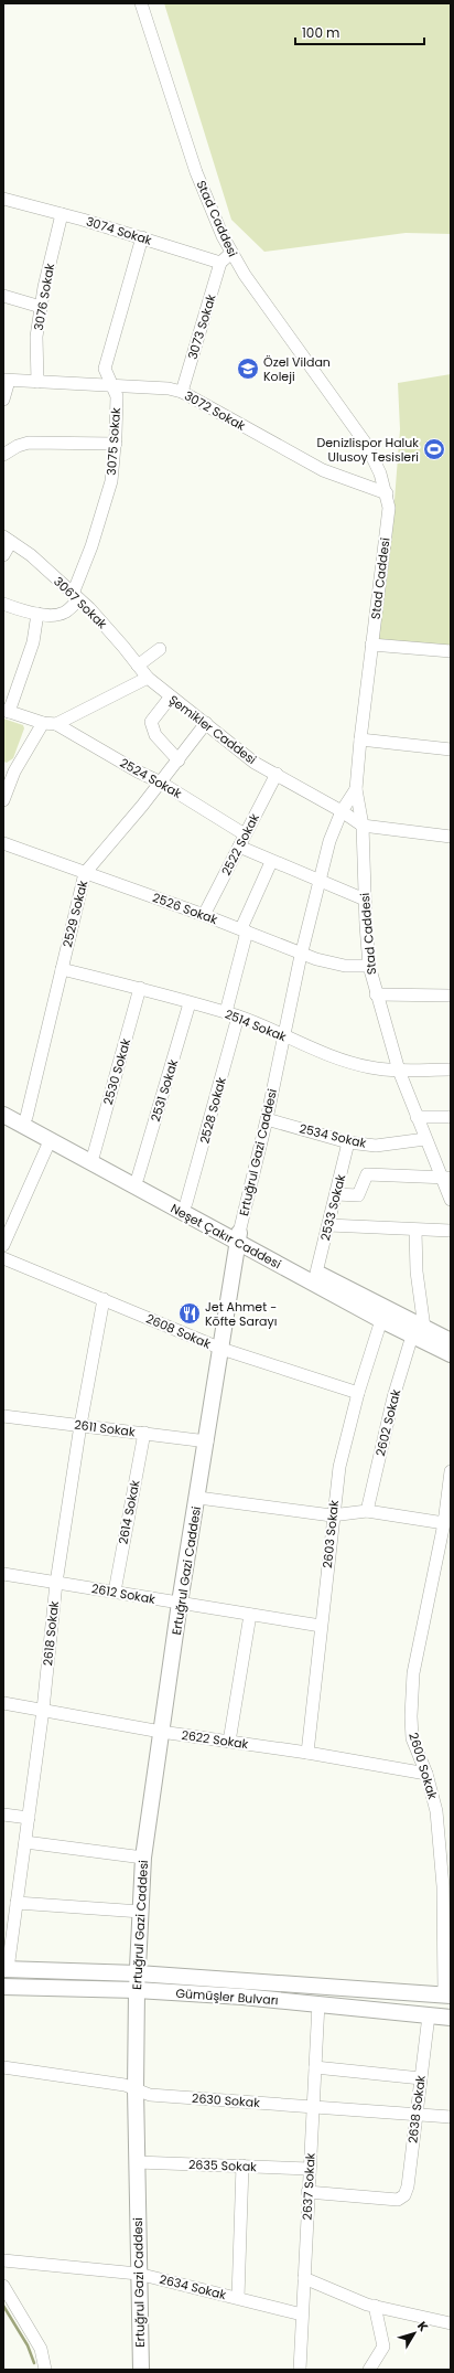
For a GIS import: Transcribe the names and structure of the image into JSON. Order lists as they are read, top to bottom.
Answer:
{
  "streets": {
    "main road": ["Ertuğrul Gazi Caddesi", "Neşet Çakır Caddesi", "Gümüşler Bulvarı"],
    "street": [
      "Stad Caddesi",
      "3074 Sokak",
      "3076 Sokak",
      "3073 Sokak",
      "3072 Sokak",
      "3075 Sokak",
      "3067 Sokak",
      "Şemikler Caddesi",
      "2524 Sokak",
      "2522 Sokak",
      "2526 Sokak",
      "2529 Sokak",
      "2514 Sokak",
      "2530 Sokak",
      "2531 Sokak",
      "2528 Sokak",
      "2534 Sokak",
      "2533 Sokak",
      "2608 Sokak",
      "2602 Sokak",
      "2611 Sokak",
      "2614 Sokak",
      "2603 Sokak",
      "2612 Sokak",
      "2618 Sokak",
      "2622 Sokak",
      "2600 Sokak",
      "2630 Sokak",
      "2638 Sokak",
      "2635 Sokak",
      "2637 Sokak",
      "2634 Sokak"
    ]
  },
  "crossings": [
    ["Stad Caddesi", "3072 Sokak"],
    ["Stad Caddesi", "Şemikler Caddesi"],
    ["Stad Caddesi", "2526 Sokak"],
    ["Stad Caddesi", "2514 Sokak"],
    ["Stad Caddesi", "2534 Sokak"],
    ["Stad Caddesi", "Ertuğrul Gazi Caddesi"],
    ["3074 Sokak", "3076 Sokak"],
    ["3074 Sokak", "3073 Sokak"],
    ["3074 Sokak", "3075 Sokak"],
    ["3076 Sokak", "3072 Sokak"],
    ["3073 Sokak", "3072 Sokak"],
    ["3072 Sokak", "3075 Sokak"],
    ["3075 Sokak", "3067 Sokak"],
    ["3067 Sokak", "Şemikler Caddesi"],
    ["Şemikler Caddesi", "2522 Sokak"],
    ["Şemikler Caddesi", "2529 Sokak"],
    ["Şemikler Caddesi", "Ertuğrul Gazi Caddesi"],
    ["2524 Sokak", "2522 Sokak"],
    ["2524 Sokak", "2529 Sokak"],
    ["2522 Sokak", "2526 Sokak"],
    ["2526 Sokak", "2529 Sokak"],
    ["2526 Sokak", "Ertuğrul Gazi Caddesi"],
    ["2529 Sokak", "2514 Sokak"],
    ["2529 Sokak", "Neşet Çakır Caddesi"],
    ["2514 Sokak", "2530 Sokak"],
    ["2514 Sokak", "2531 Sokak"],
    ["2514 Sokak", "2528 Sokak"],
    ["2514 Sokak", "Ertuğrul Gazi Caddesi"],
    ["2530 Sokak", "Neşet Çakır Caddesi"],
    ["2531 Sokak", "Neşet Çakır Caddesi"],
    ["2528 Sokak", "Neşet Çakır Caddesi"],
    ["2534 Sokak", "Ertuğrul Gazi Caddesi"],
    ["2534 Sokak", "2533 Sokak"],
    ["Ertuğrul Gazi Caddesi", "Neşet Çakır Caddesi"],
    ["Ertuğrul Gazi Caddesi", "2608 Sokak"],
    ["Ertuğrul Gazi Caddesi", "2611 Sokak"],
    ["Ertuğrul Gazi Caddesi", "2612 Sokak"],
    ["Ertuğrul Gazi Caddesi", "2622 Sokak"],
    ["Ertuğrul Gazi Caddesi", "Gümüşler Bulvarı"],
    ["Ertuğrul Gazi Caddesi", "2630 Sokak"],
    ["Ertuğrul Gazi Caddesi", "2635 Sokak"],
    ["Ertuğrul Gazi Caddesi", "2634 Sokak"],
    ["2533 Sokak", "Neşet Çakır Caddesi"],
    ["Neşet Çakır Caddesi", "2602 Sokak"],
    ["Neşet Çakır Caddesi", "2603 Sokak"],
    ["2608 Sokak", "2603 Sokak"],
    ["2608 Sokak", "2618 Sokak"],
    ["2611 Sokak", "2614 Sokak"],
    ["2611 Sokak", "2618 Sokak"],
    ["2614 Sokak", "2612 Sokak"],
    ["2603 Sokak", "2612 Sokak"],
    ["2603 Sokak", "2622 Sokak"],
    ["2612 Sokak", "2618 Sokak"],
    ["2618 Sokak", "2622 Sokak"],
    ["2618 Sokak", "Gümüşler Bulvarı"],
    ["2622 Sokak", "2600 Sokak"],
    ["2600 Sokak", "Gümüşler Bulvarı"],
    ["Gümüşler Bulvarı", "2638 Sokak"],
    ["Gümüşler Bulvarı", "2637 Sokak"],
    ["2630 Sokak", "2638 Sokak"],
    ["2630 Sokak", "2637 Sokak"],
    ["2638 Sokak", "2637 Sokak"],
    ["2635 Sokak", "2637 Sokak"],
    ["2637 Sokak", "2634 Sokak"]
  ],
  "places": {
    "school or university": ["Özel Vildan Koleji"],
    "sports": ["Denizlispor Haluk Ulusoy Tesisleri"],
    "restaurant": ["Jet Ahmet - Köfte Sarayı"]
  },
  "scale_bar": "100 m",
  "north": "top right"
}
